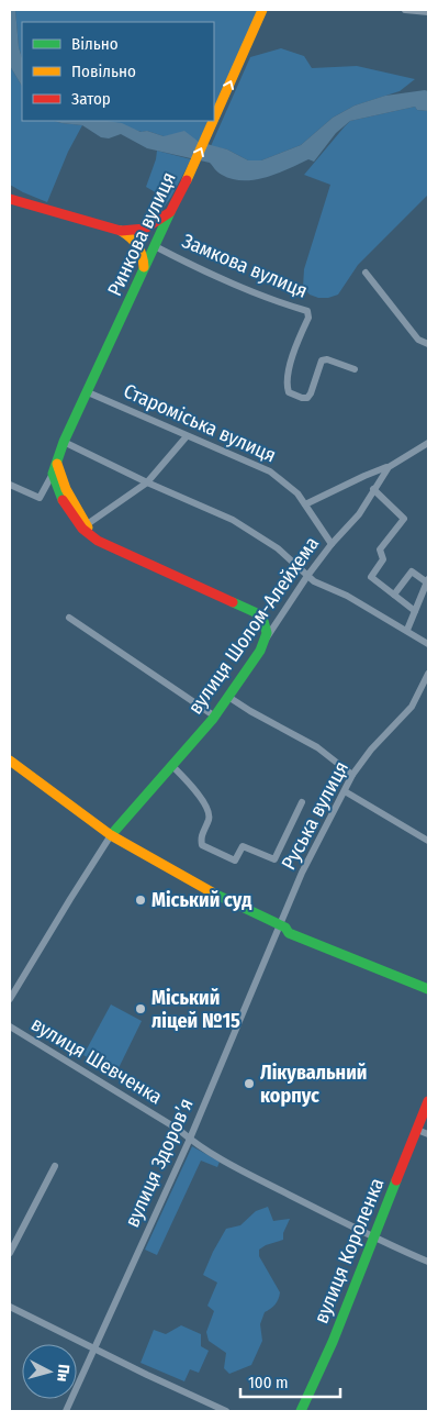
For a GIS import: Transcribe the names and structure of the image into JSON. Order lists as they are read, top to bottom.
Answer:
{
  "streets": {
    "main road": [
      "Ринкова вулиця",
      "Замкова вулиця",
      "вулиця Шолом-Алейхема",
      "вулиця Короленка"
    ],
    "street": [
      "Староміська вулиця",
      "Руська вулиця",
      "вулиця Шевченка",
      "вулиця Здоровʼя"
    ]
  },
  "crossings": [
    ["Ринкова вулиця", "Замкова вулиця"],
    ["Ринкова вулиця", "Староміська вулиця"],
    ["Староміська вулиця", "вулиця Шолом-Алейхема"],
    ["Руська вулиця", "вулиця Здоровʼя"],
    ["вулиця Шевченка", "вулиця Здоровʼя"],
    ["вулиця Шевченка", "вулиця Короленка"]
  ],
  "one_way": ["Ринкова вулиця"],
  "places": ["Міський суд", "Міський ліцей №15", "Лікувальний корпус"],
  "legend": ["Вільно", "Повільно", "Затор"],
  "scale_bar": "100 m",
  "north": "right"
}
